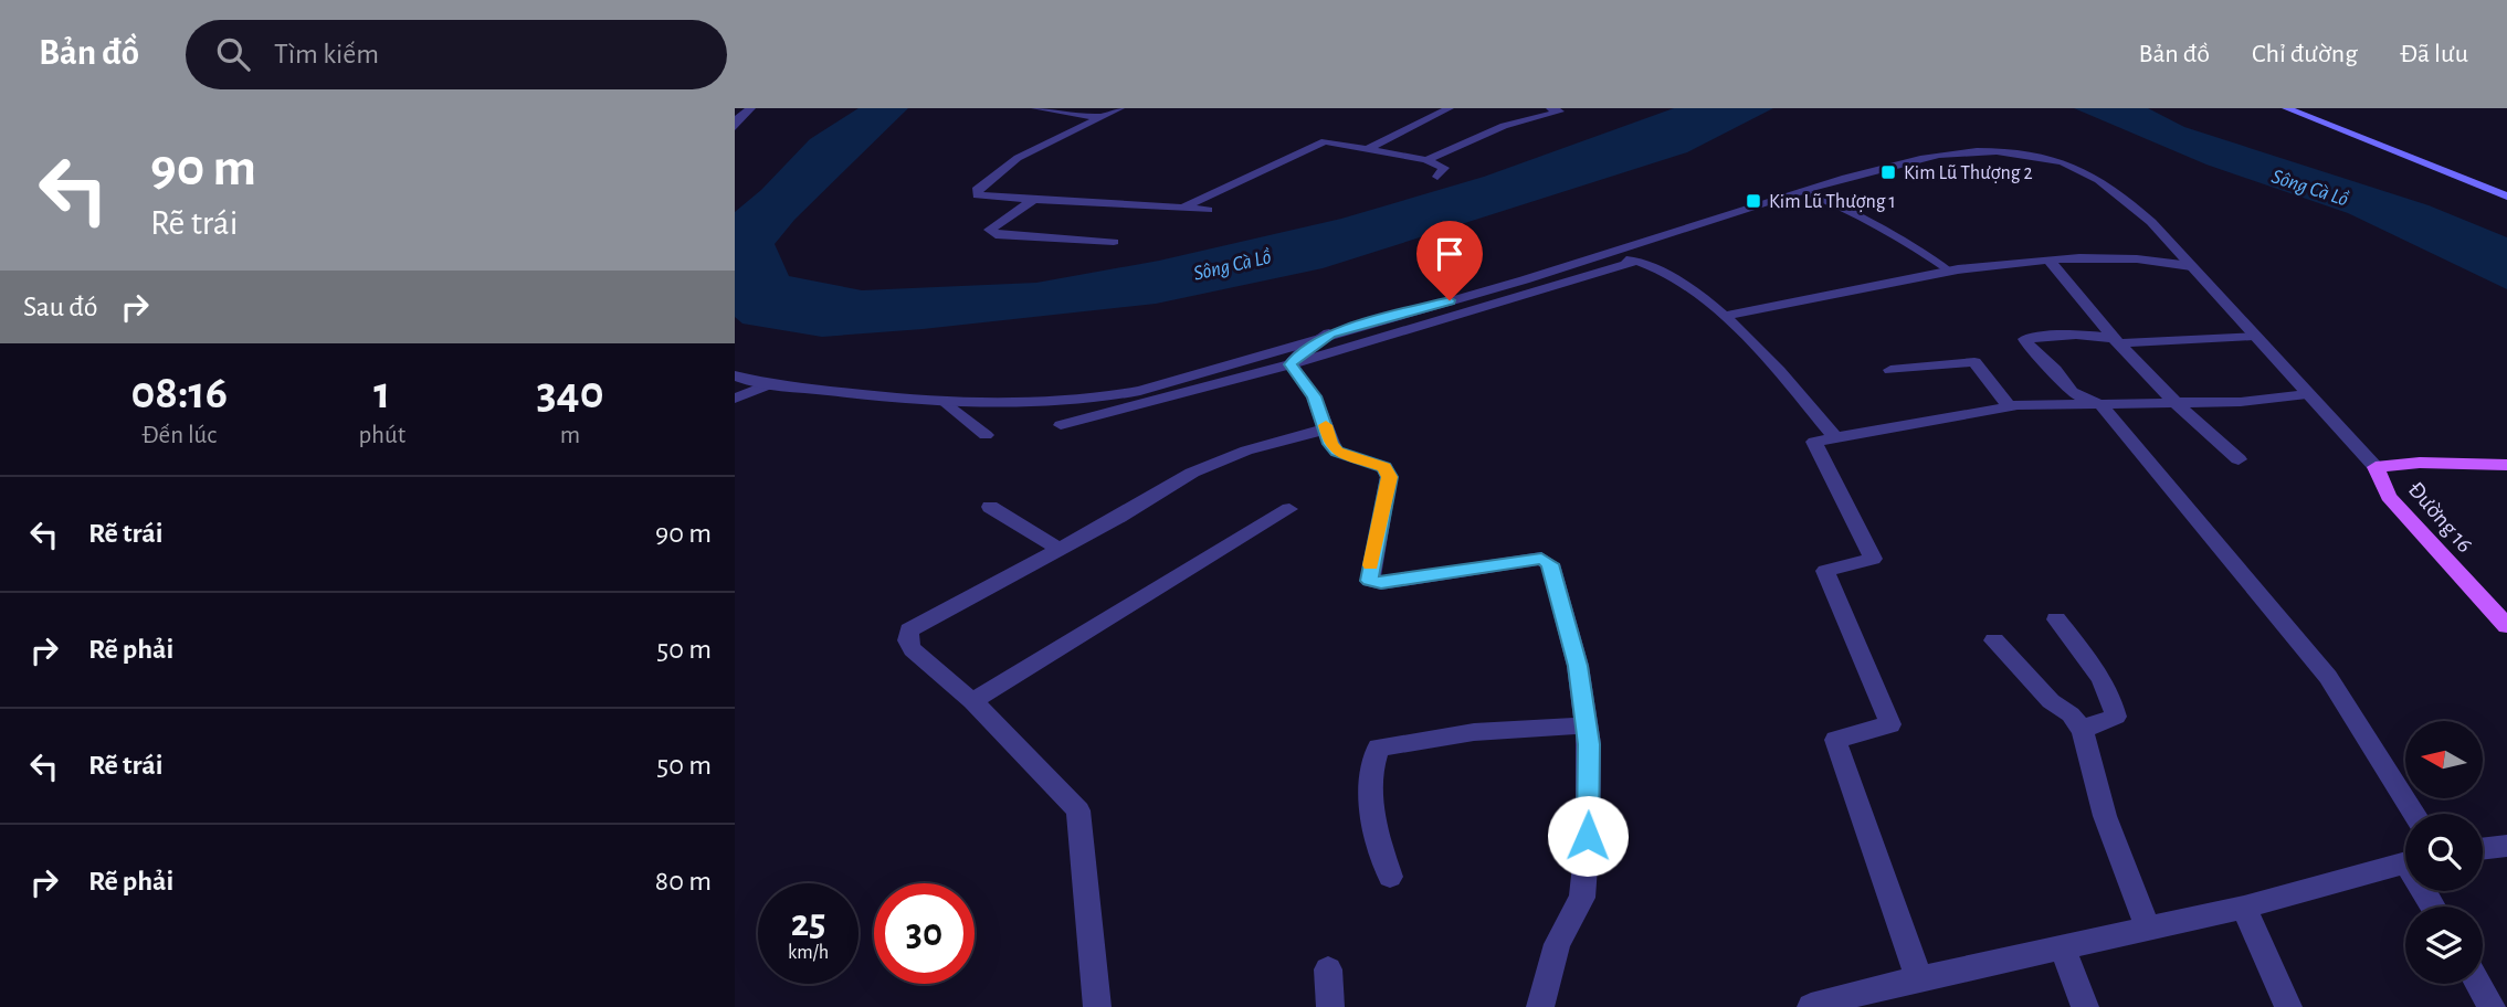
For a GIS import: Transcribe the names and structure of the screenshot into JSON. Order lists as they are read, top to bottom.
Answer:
{
  "streets": {
    "main road": ["Đường 16"]
  },
  "water": ["Sông Cà Lồ"],
  "places": {
    "transit": ["Kim Lũ Thượng 2", "Kim Lũ Thượng 1"]
  },
  "north": "left",
  "page": {
    "header": "Bản đồ",
    "search": "Tìm kiếm",
    "nav": ["Bản đồ", "Chỉ đường", "Đã lưu"],
    "turn": ["90 m", "Rẽ trái"],
    "then": "Sau đó",
    "eta": [
      "08:16",
      "Đến lúc",
      "1",
      "phút",
      "340",
      "m"
    ],
    "list": [
      {
        "name": "Rẽ trái",
        "value": "90 m"
      },
      {
        "name": "Rẽ phải",
        "value": "50 m"
      },
      {
        "name": "Rẽ trái",
        "value": "50 m"
      },
      {
        "name": "Rẽ phải",
        "value": "80 m"
      }
    ],
    "speed": "25 km/h",
    "limit": "30"
  }
}
